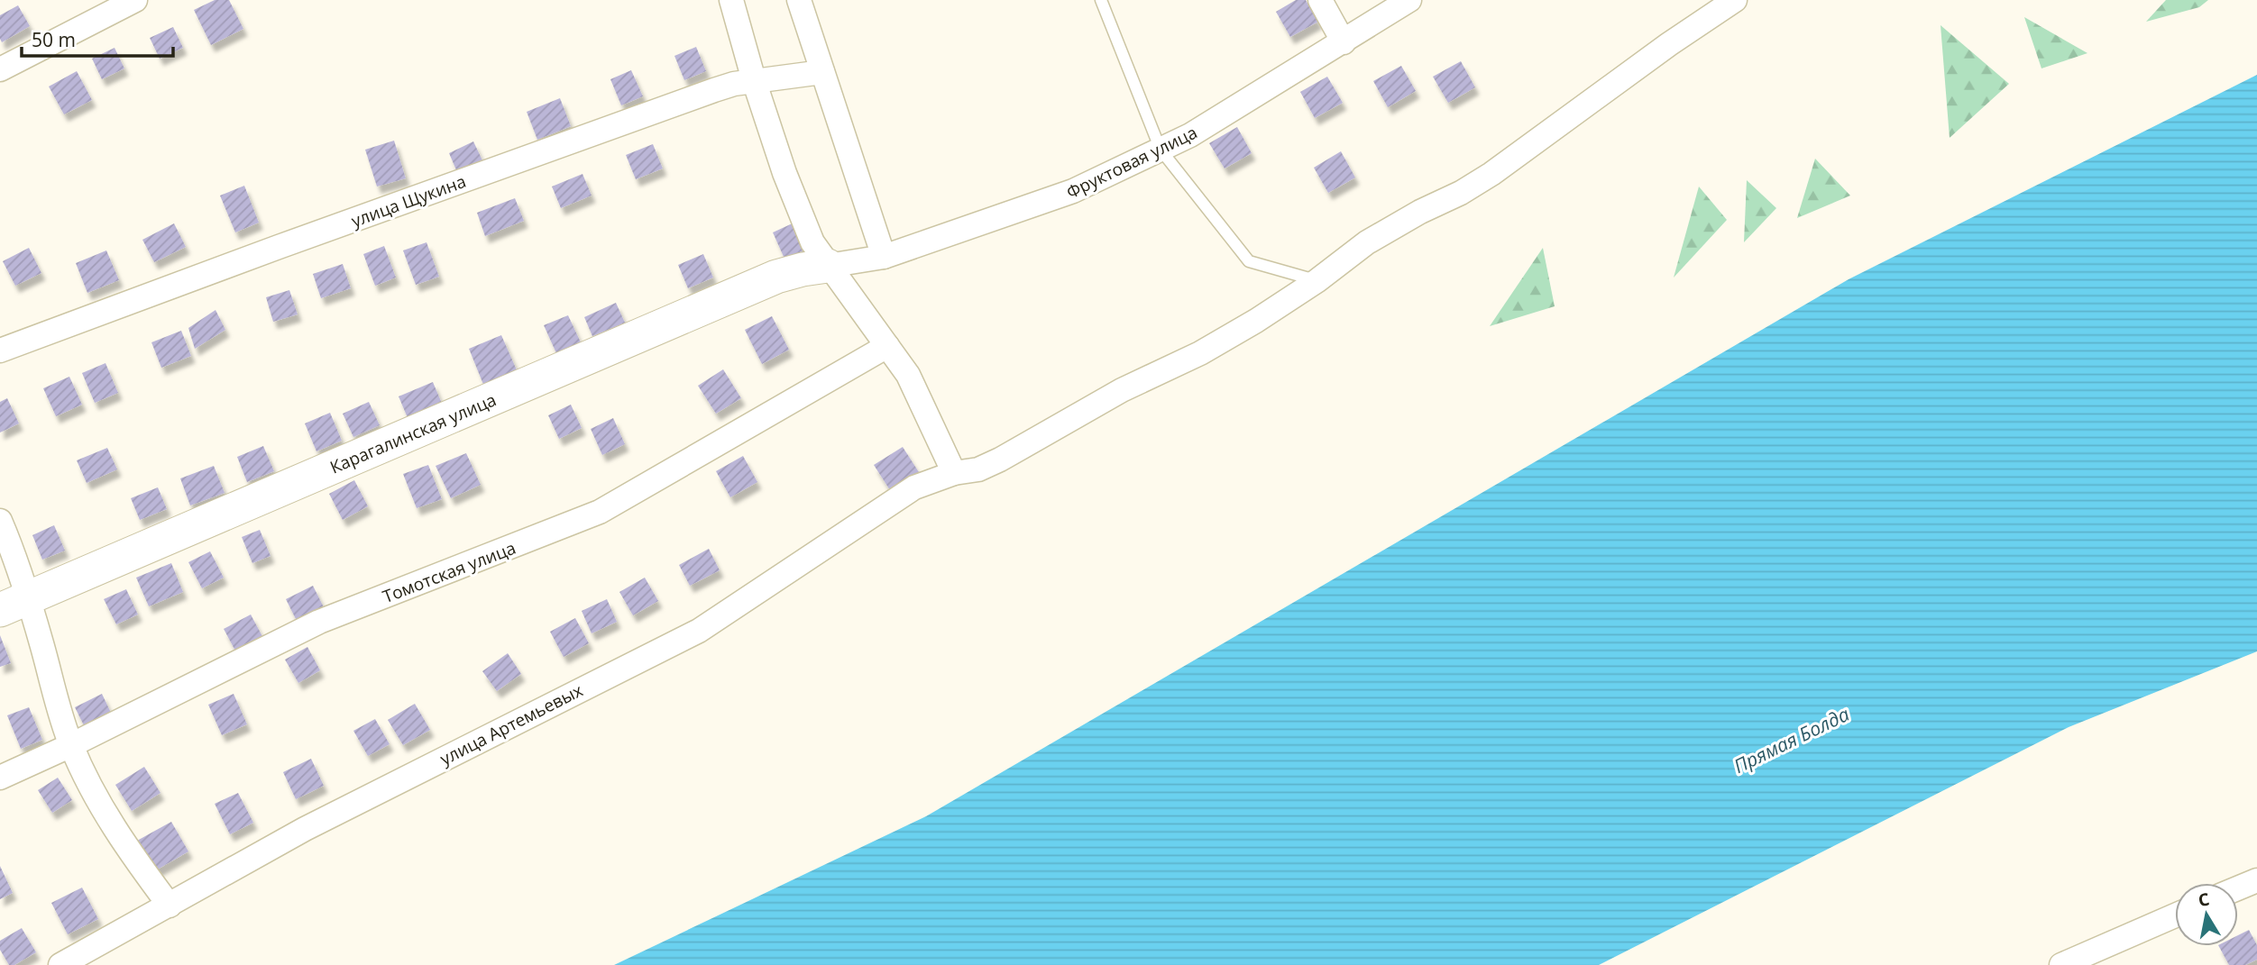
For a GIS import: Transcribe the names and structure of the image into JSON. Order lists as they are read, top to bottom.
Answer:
{
  "streets": {
    "street": [
      "Фруктовая улица",
      "улица Щукина",
      "Карагалинская улица",
      "Томотская улица",
      "улица Артемьевых"
    ]
  },
  "crossings": [
    ["Фруктовая улица", "Карагалинская улица"]
  ],
  "water": ["Прямая Болда"],
  "scale_bar": "50 m",
  "north": "top"
}
